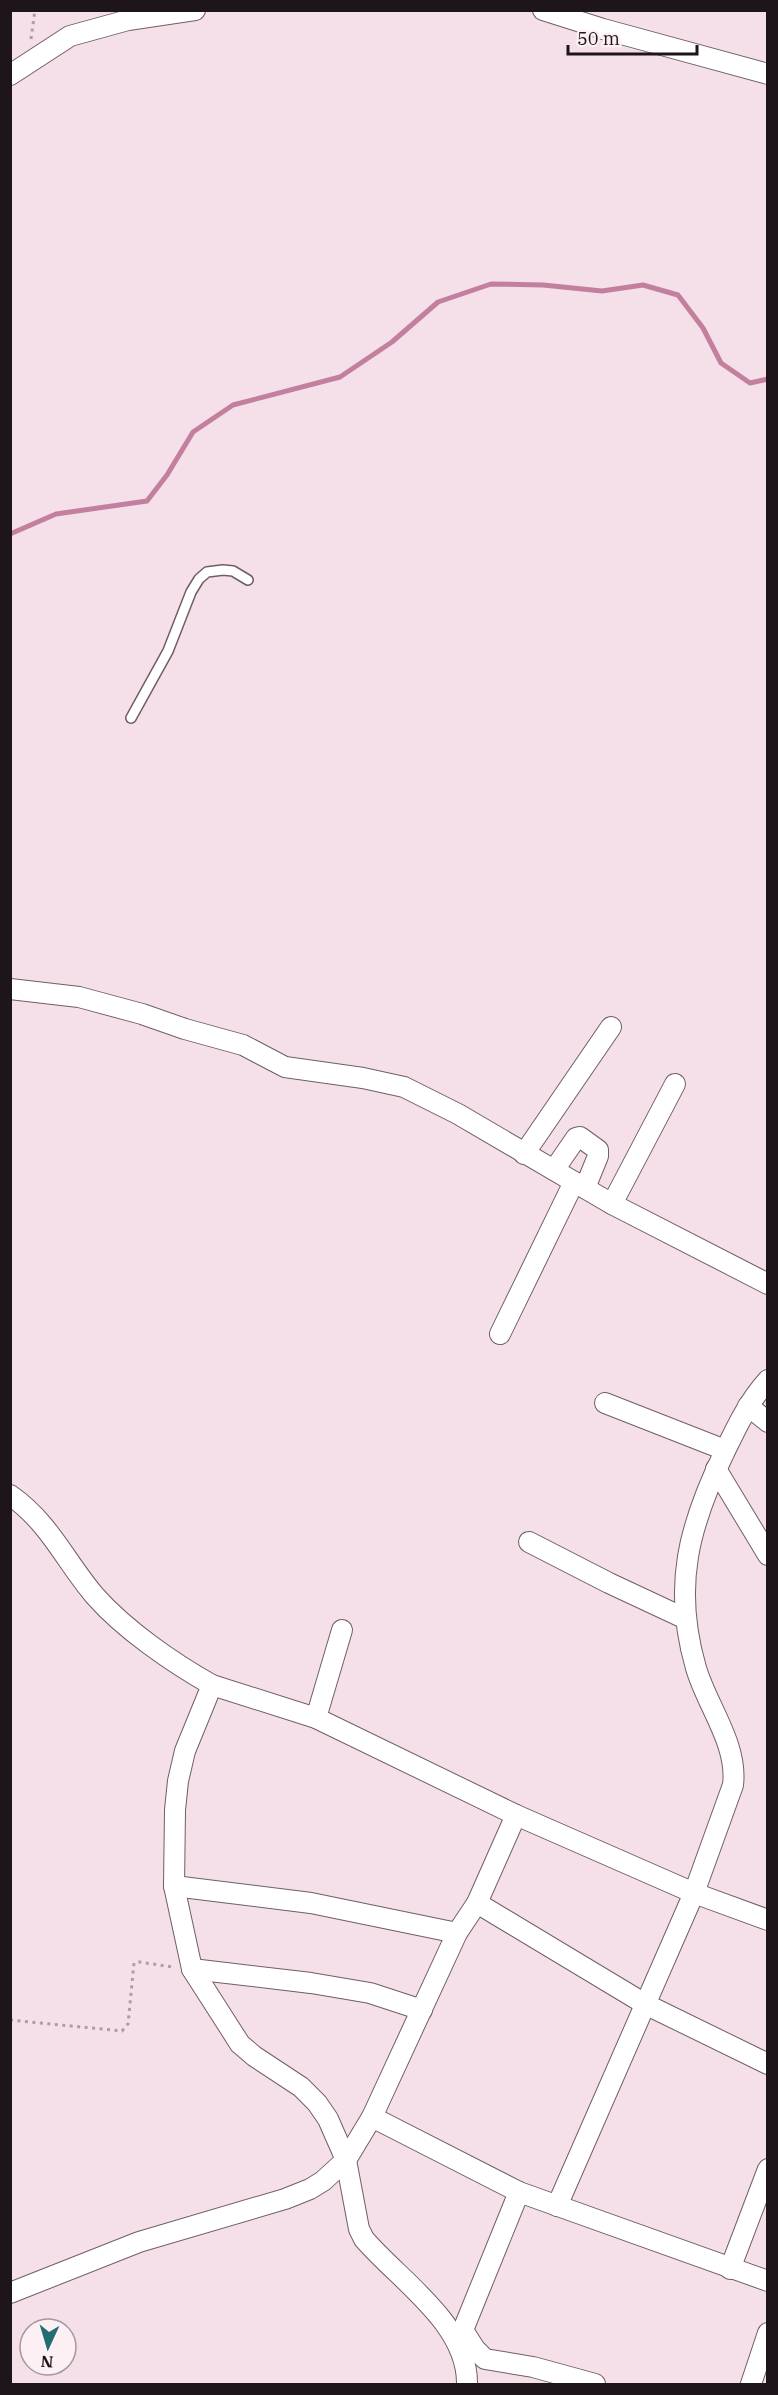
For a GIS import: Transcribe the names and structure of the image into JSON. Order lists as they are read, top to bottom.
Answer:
{
  "scale_bar": "50 m",
  "north": "bottom"
}
